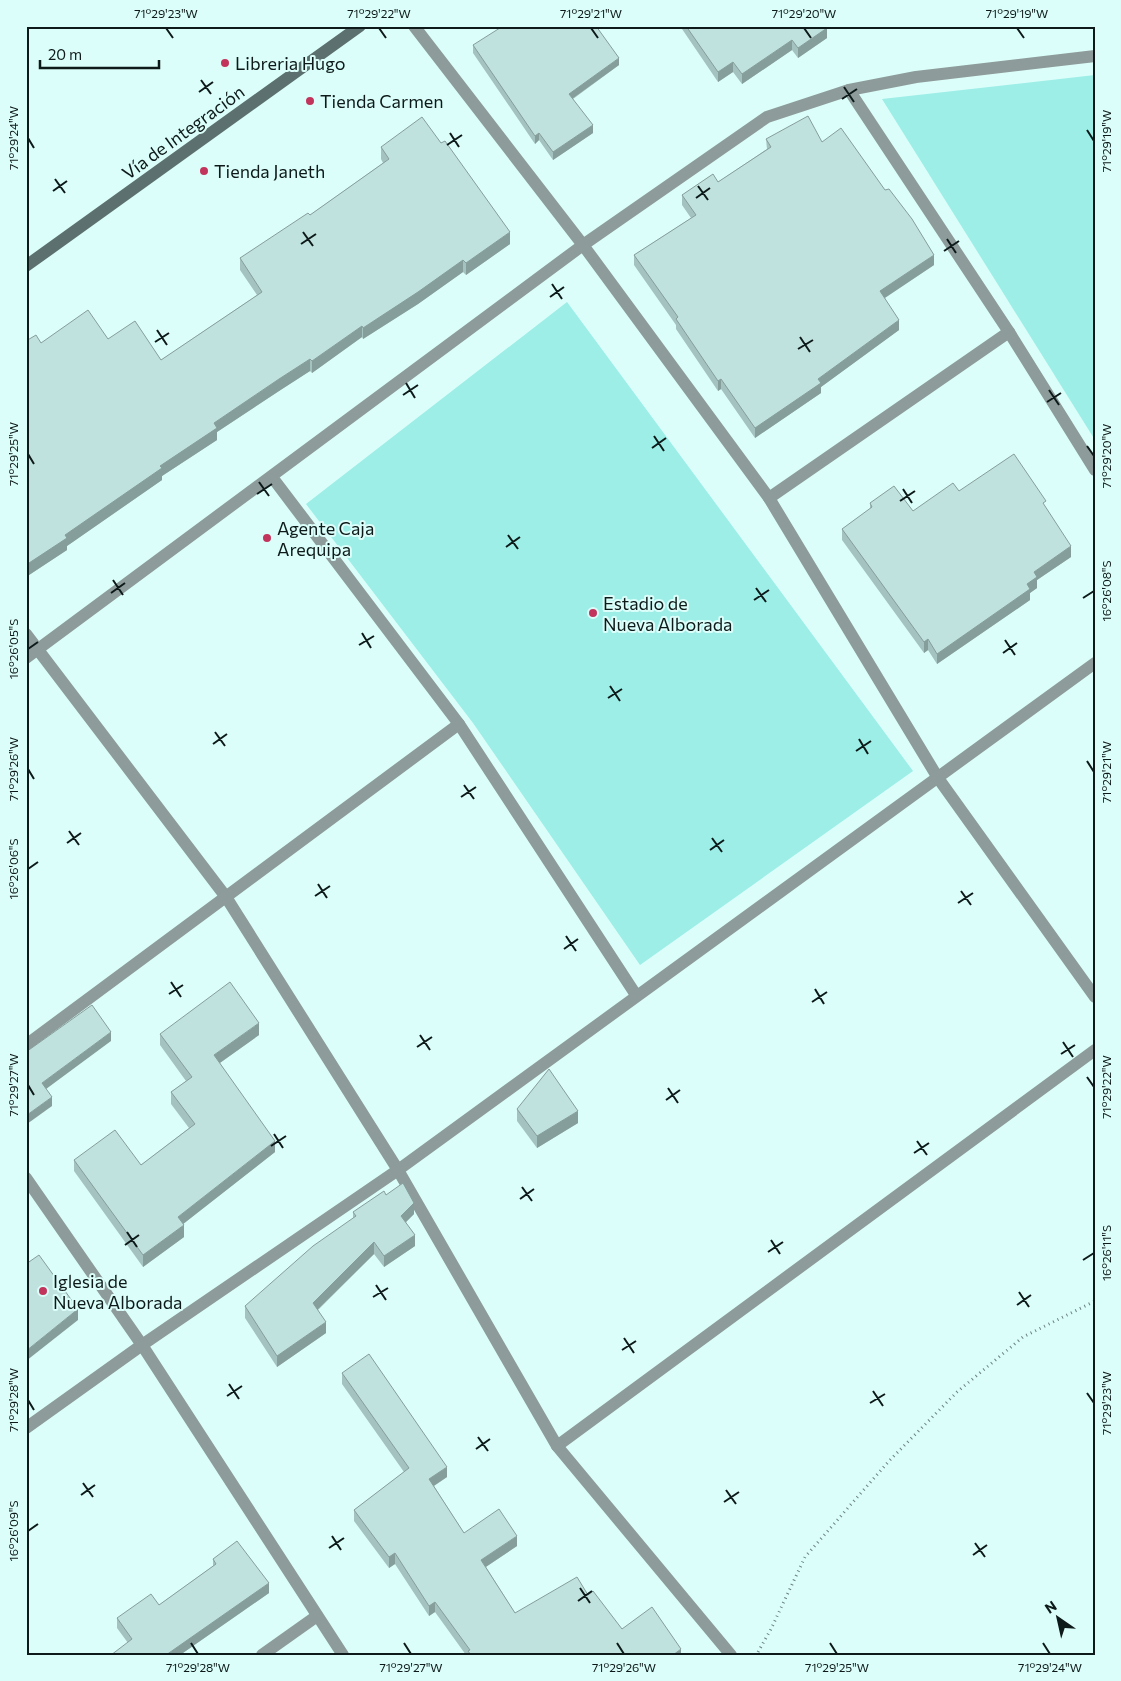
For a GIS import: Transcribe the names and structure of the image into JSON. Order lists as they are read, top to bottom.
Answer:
{
  "streets": {
    "main road": ["Vía de Integración"]
  },
  "places": [
    "Libreria Hugo",
    "Tienda Carmen",
    "Tienda Janeth",
    "Agente Caja Arequipa",
    "Estadio de Nueva Alborada",
    "Iglesia de Nueva Alborada"
  ],
  "scale_bar": "20 m",
  "north": "top left",
  "coordinates": [
    "71°29'23\"W",
    "71°29'22\"W",
    "71°29'21\"W",
    "71°29'20\"W",
    "71°29'19\"W",
    "71°29'24\"W",
    "71°29'25\"W",
    "16°26'08\"S",
    "16°26'05\"S",
    "71°29'26\"W",
    "16°26'06\"S",
    "71°29'27\"W",
    "16°26'11\"S",
    "71°29'28\"W",
    "16°26'09\"S"
  ]
}
